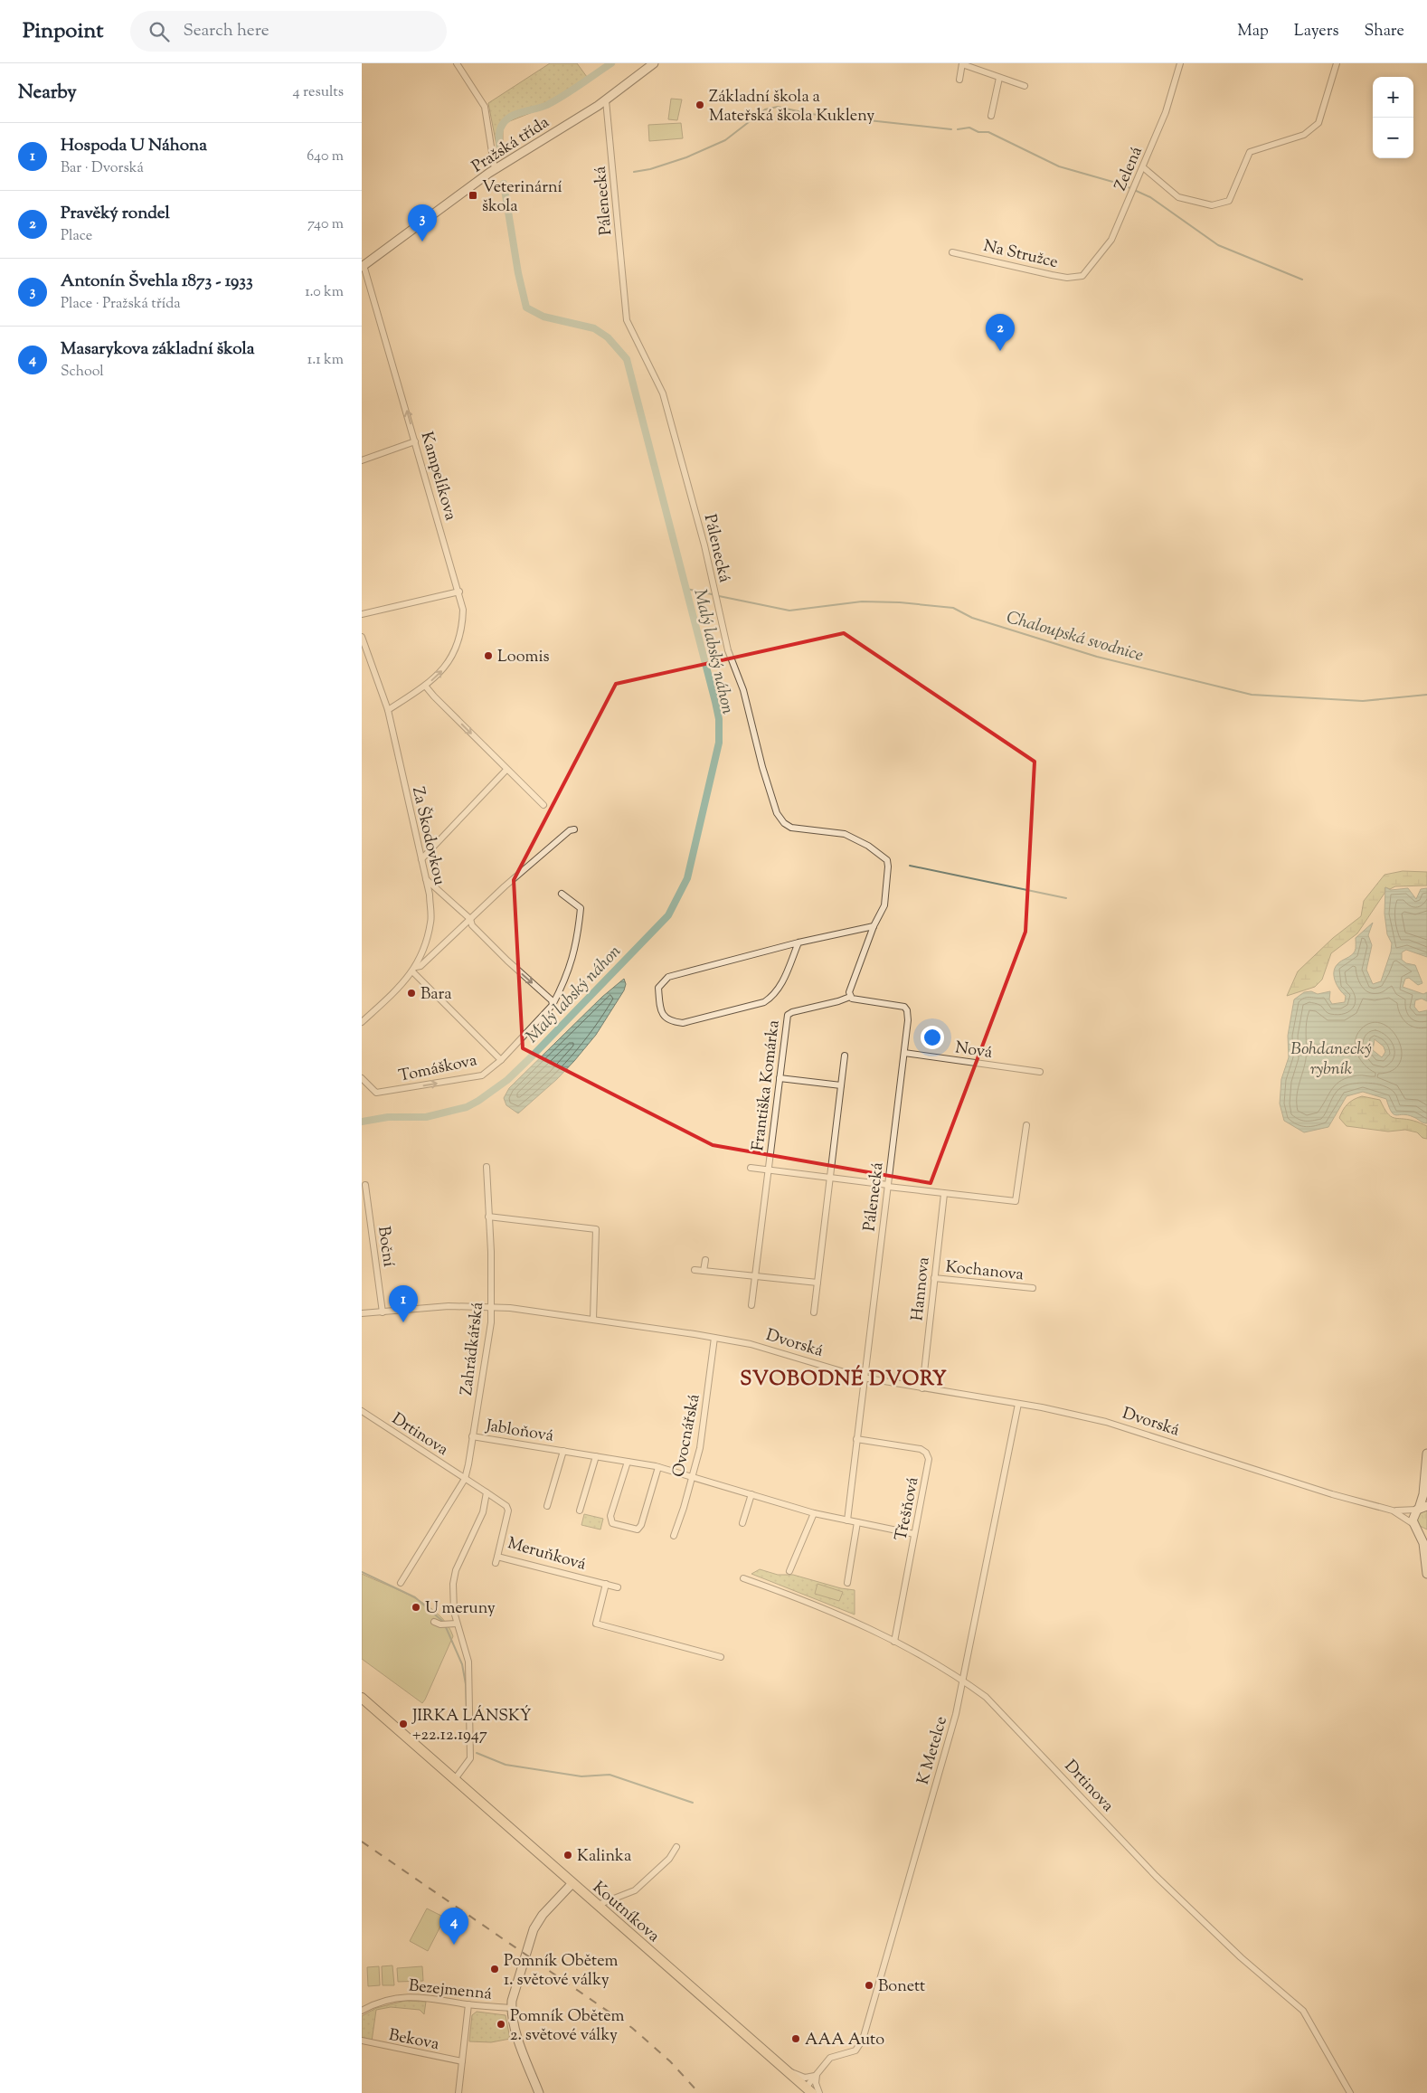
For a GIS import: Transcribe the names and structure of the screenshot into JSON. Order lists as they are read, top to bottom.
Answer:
{
  "streets": {
    "main road": ["Koutníkova"],
    "street": [
      "Pražská třída",
      "Zelená",
      "Pálenecká",
      "Na Stružce",
      "Kampelíkova",
      "Za Škodovkou",
      "Nová",
      "Tomáškova",
      "Františka Komárka",
      "Boční",
      "Kochanova",
      "Hannova",
      "Dvorská",
      "Zahrádkářská",
      "Jabloňová",
      "Drtinova",
      "Ovocnářská",
      "Třešňová",
      "Meruňková",
      "K Metelce",
      "Bezejmenná",
      "Bekova"
    ]
  },
  "crossings": [
    ["Pražská třída", "Pálenecká"],
    ["Pražská třída", "Kampelíkova"],
    ["Zelená", "Na Stružce"],
    ["Pálenecká", "Nová"],
    ["Pálenecká", "Františka Komárka"],
    ["Pálenecká", "Dvorská"],
    ["Pálenecká", "Jabloňová"],
    ["Pálenecká", "Třešňová"],
    ["Kampelíkova", "Za Škodovkou"],
    ["Františka Komárka", "Hannova"],
    ["Boční", "Dvorská"],
    ["Kochanova", "Hannova"],
    ["Hannova", "Dvorská"],
    ["Dvorská", "Zahrádkářská"],
    ["Dvorská", "Ovocnářská"],
    ["Dvorská", "K Metelce"],
    ["Zahrádkářská", "Jabloňová"],
    ["Zahrádkářská", "Drtinova"],
    ["Jabloňová", "Ovocnářská"],
    ["Jabloňová", "Třešňová"],
    ["Drtinova", "Třešňová"],
    ["Drtinova", "K Metelce"],
    ["K Metelce", "Koutníkova"]
  ],
  "one_way": ["Kampelíkova", "Tomáškova"],
  "districts": ["SVOBODNÉ DVORY"],
  "water": ["Chaloupská svodnice", "Malý labský náhon", "Bohdanecký rybník"],
  "places": {
    "other": [
      "Základní škola a Mateřská škola Kukleny",
      "Loomis",
      "Bara",
      "U meruny",
      "JIRKA LÁNSKÝ +22.12.1947",
      "Kalinka",
      "Pomník Obětem 1. světové války",
      "Bonett",
      "Pomník Obětem 2. světové války",
      "AAA Auto"
    ],
    "transit": ["Veterinární škola"]
  },
  "page": {
    "header": "Pinpoint",
    "search": "Search here",
    "nav": ["Map", "Layers", "Share"],
    "heading": ["Nearby", "4 results"],
    "map_buttons": ["+", "−"],
    "list": [
      {
        "mark": "1",
        "name": "Hospoda U Náhona",
        "note": "Bar · Dvorská",
        "value": "640 m"
      },
      {
        "mark": "2",
        "name": "Pravěký rondel",
        "note": "Place",
        "value": "740 m"
      },
      {
        "mark": "3",
        "name": "Antonín Švehla 1873 - 1933",
        "note": "Place · Pražská třída",
        "value": "1.0 km"
      },
      {
        "mark": "4",
        "name": "Masarykova základní škola",
        "note": "School",
        "value": "1.1 km"
      }
    ],
    "pins": [
      "3",
      "2",
      "1",
      "4"
    ]
  }
}
